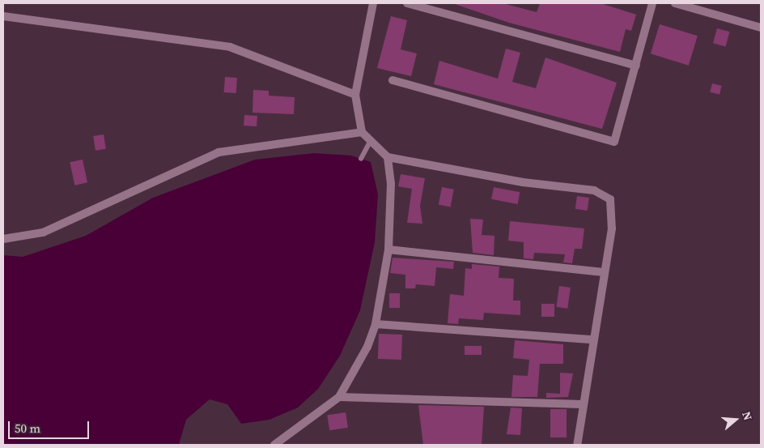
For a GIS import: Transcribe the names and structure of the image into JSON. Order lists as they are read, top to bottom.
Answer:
{
  "scale_bar": "50 m",
  "north": "right"
}
